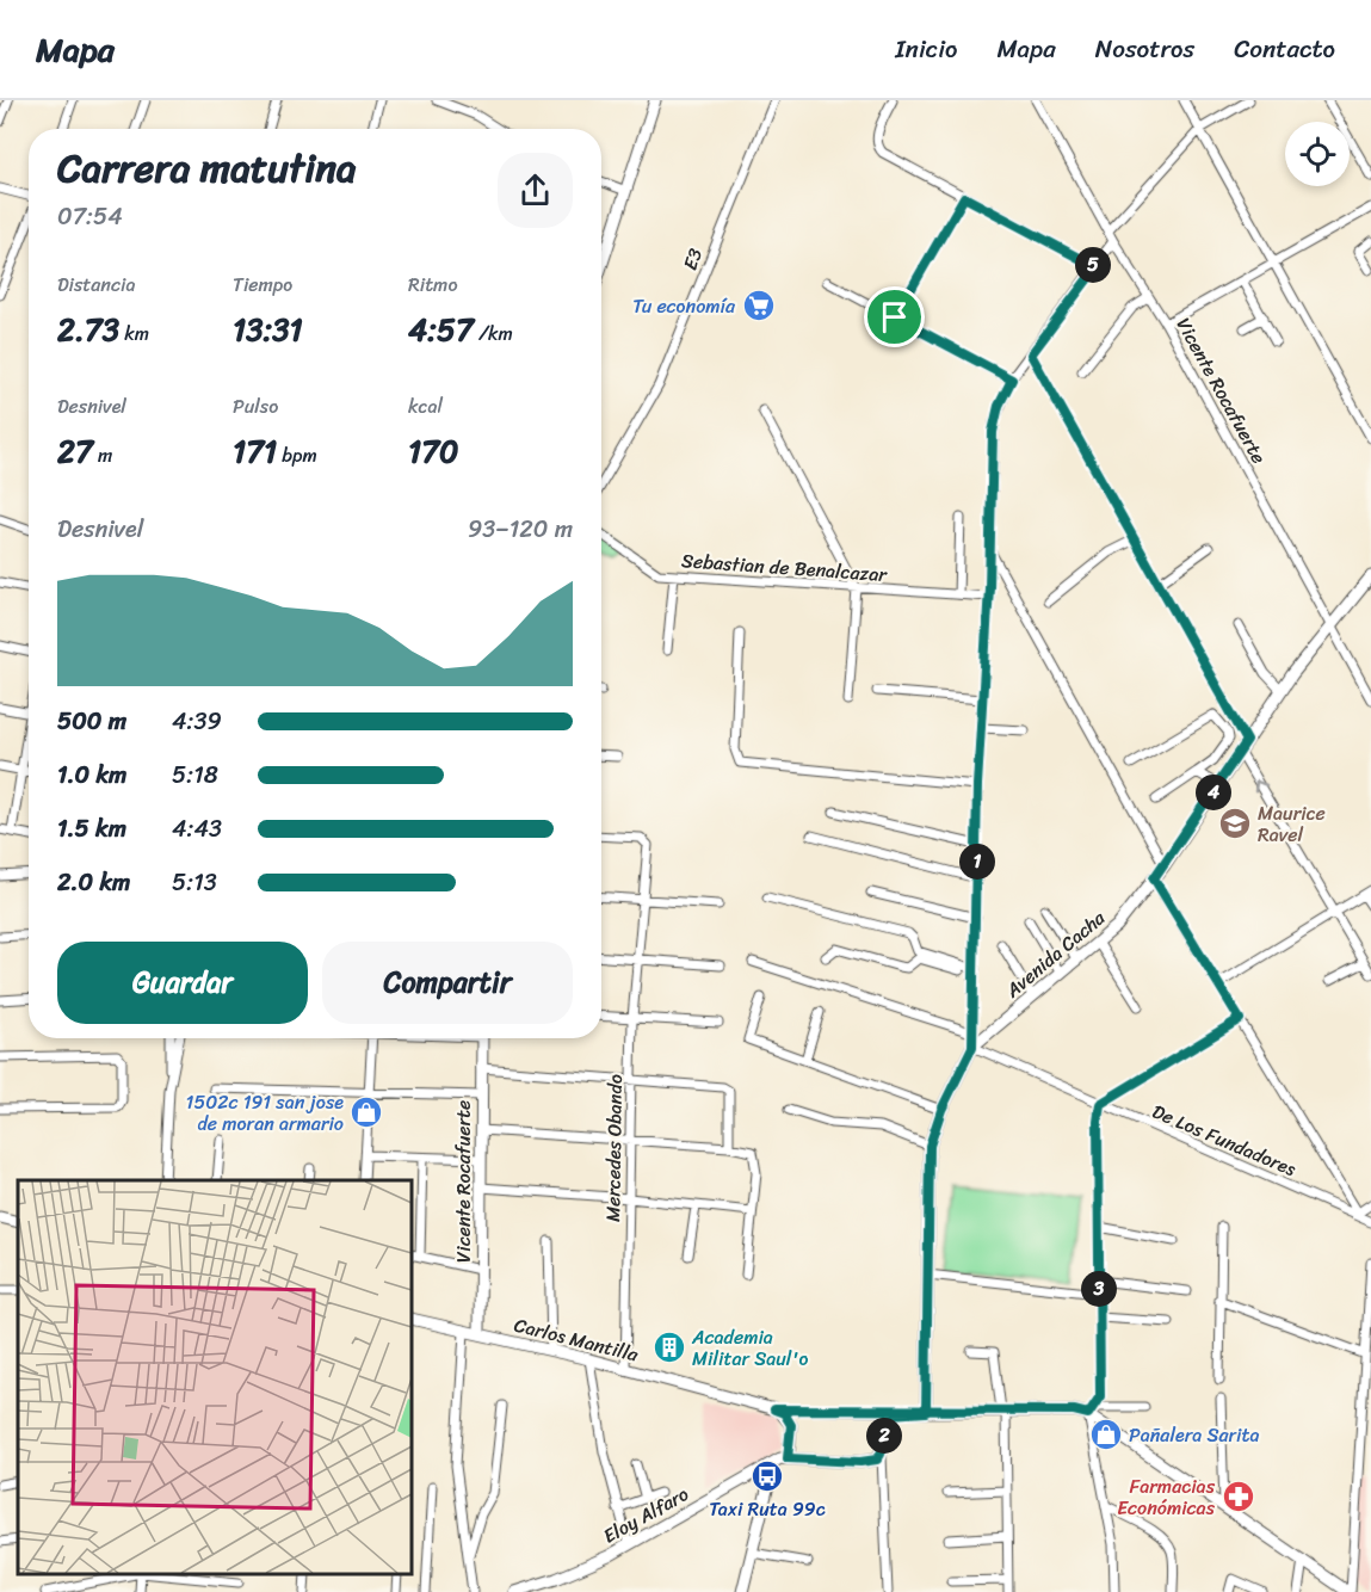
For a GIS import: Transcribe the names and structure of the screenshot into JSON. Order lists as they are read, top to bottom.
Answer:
{
  "streets": {
    "street": [
      "E3",
      "Vicente Rocafuerte",
      "Sebastian de Benalcazar",
      "Avenida Cacha",
      "De Los Fundadores",
      "Mercedes Obando",
      "Carlos Mantilla",
      "Eloy Alfaro"
    ]
  },
  "crossings": [
    ["Vicente Rocafuerte", "Avenida Cacha"],
    ["Vicente Rocafuerte", "Carlos Mantilla"],
    ["Avenida Cacha", "De Los Fundadores"],
    ["Mercedes Obando", "Carlos Mantilla"]
  ],
  "places": {
    "supermarket": ["Tu economía"],
    "school or university": ["Maurice Ravel"],
    "shop": ["1502c 191 san jose de moran armario", "Pañalera Sarita"],
    "building": ["Academia Militar Saul'o"],
    "bus stop": ["Taxi Ruta 99c"],
    "pharmacy": ["Farmacias Económicas"]
  },
  "page": {
    "header": "Mapa",
    "nav": [
      "Inicio",
      "Mapa",
      "Nosotros",
      "Contacto"
    ],
    "heading": ["Carrera matutina", "07:54"],
    "pins": [
      "5",
      "4",
      "1",
      "3",
      "2"
    ],
    "stats": [
      ["Distancia", "2.73 km"],
      ["Tiempo", "13:31"],
      ["Ritmo", "4:57 /km"],
      ["Desnivel", "27 m"],
      ["Pulso", "171 bpm"],
      ["kcal", "170"]
    ],
    "chart": ["Desnivel", "93–120 m"],
    "list": [
      {
        "name": "500 m",
        "note": "4:39"
      },
      {
        "name": "1.0 km",
        "note": "5:18"
      },
      {
        "name": "1.5 km",
        "note": "4:43"
      },
      {
        "name": "2.0 km",
        "note": "5:13"
      }
    ],
    "buttons": ["Guardar", "Compartir"]
  }
}
